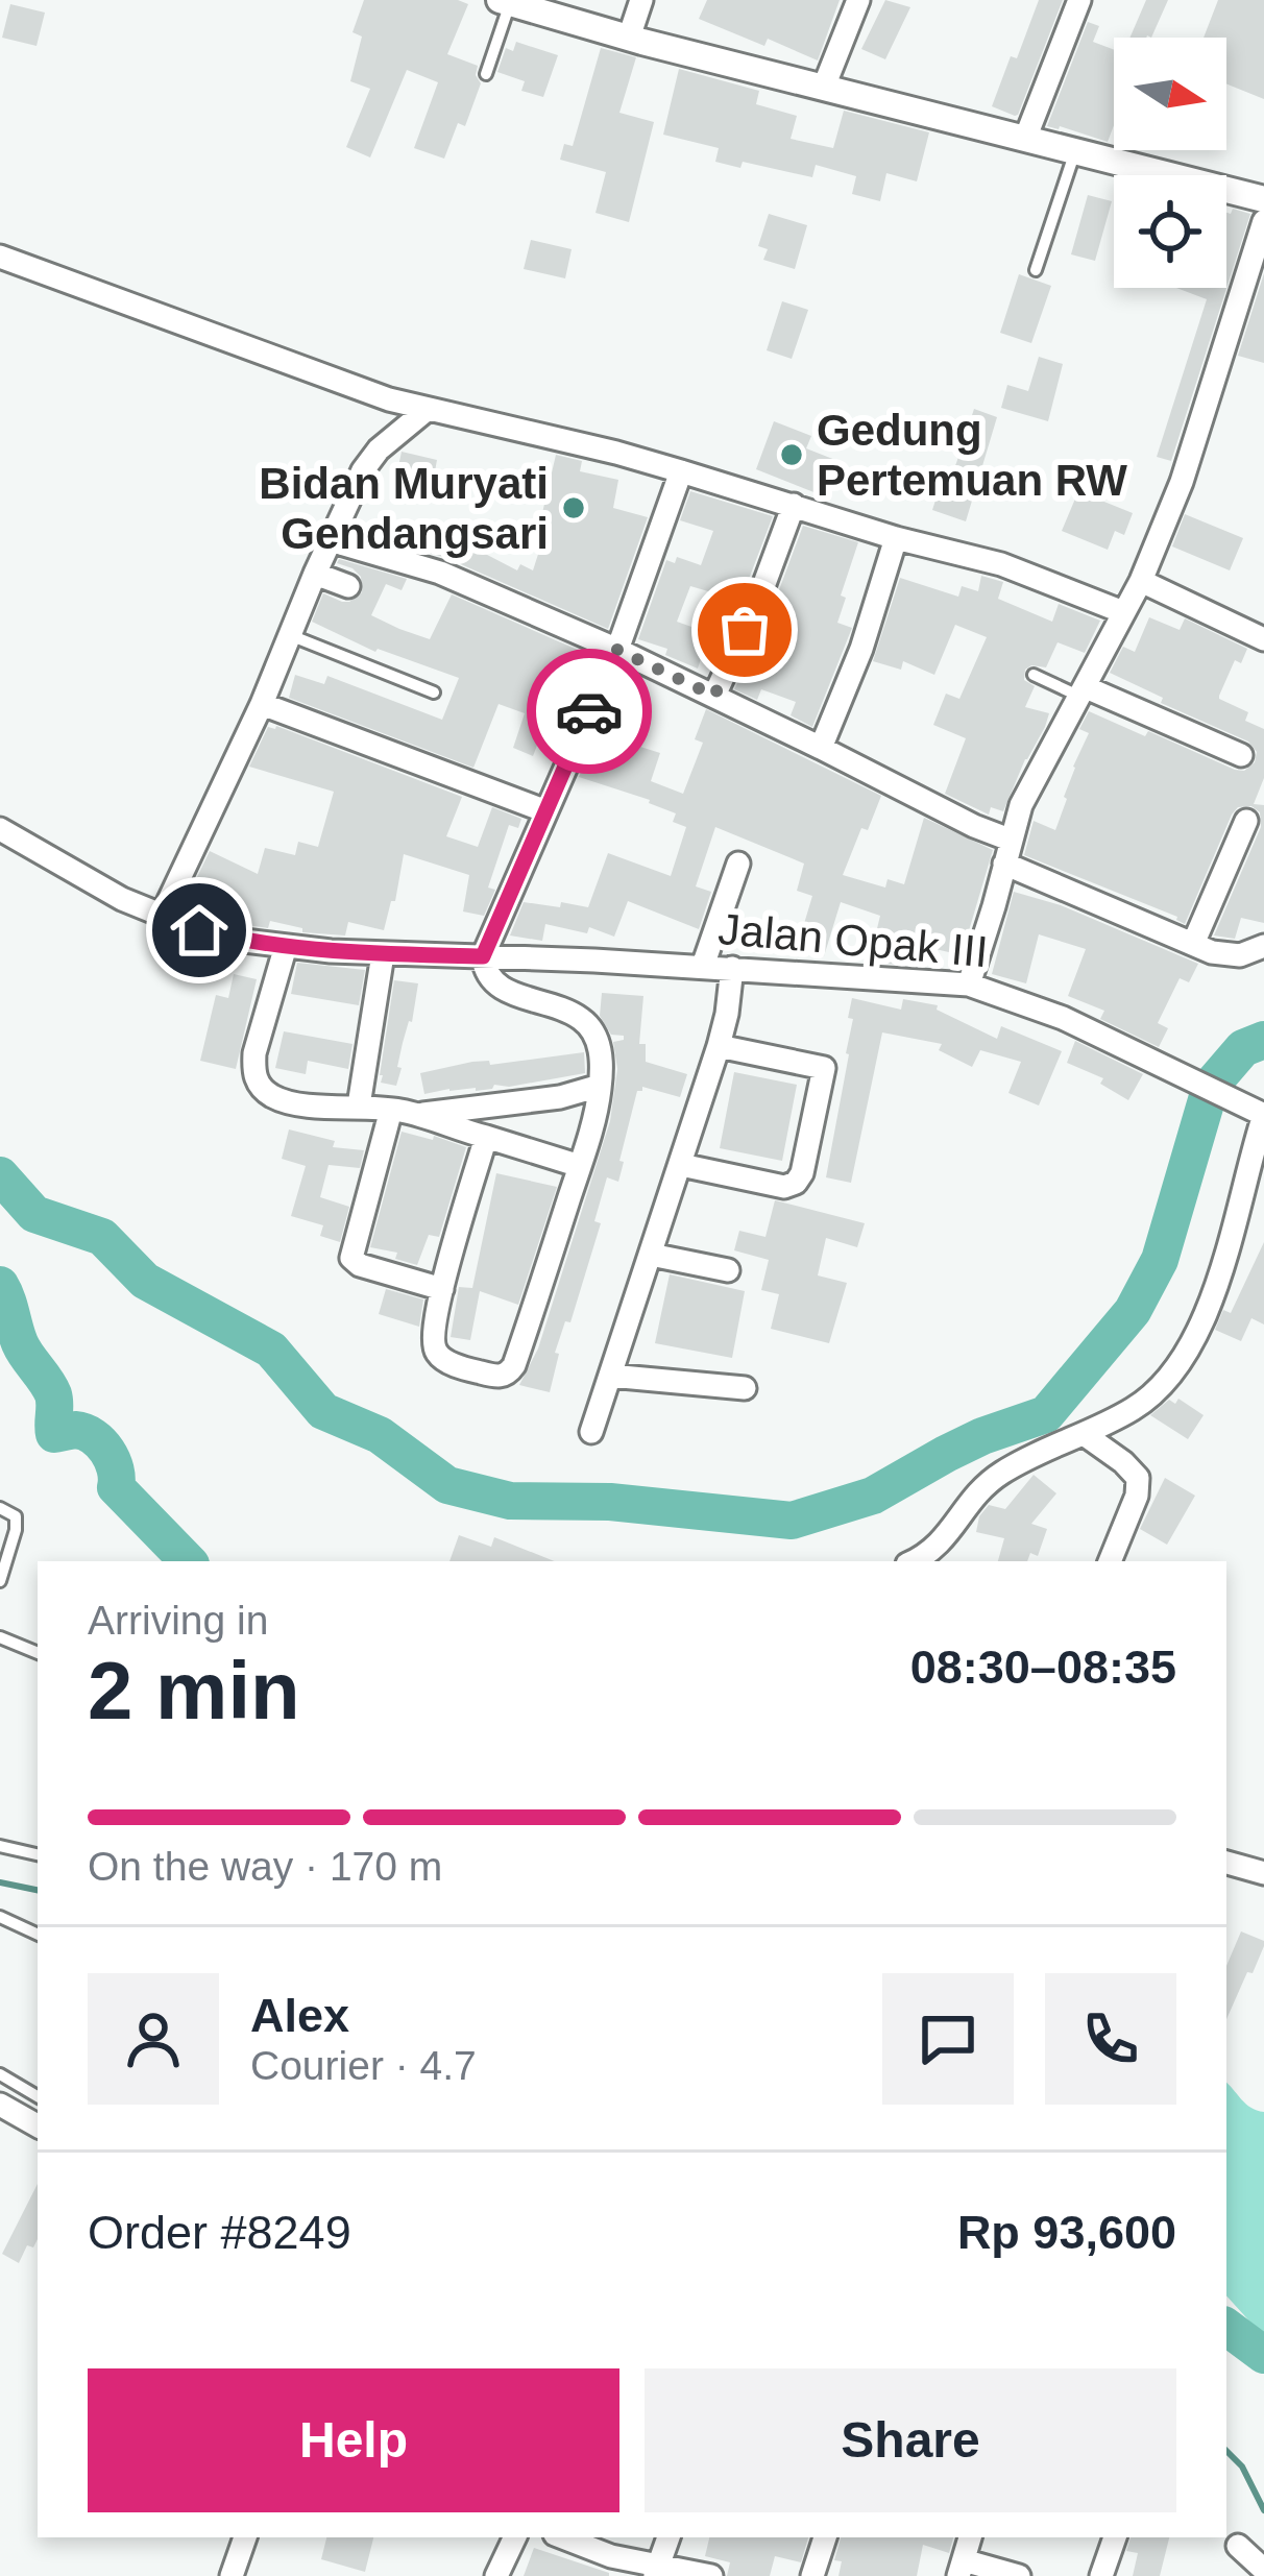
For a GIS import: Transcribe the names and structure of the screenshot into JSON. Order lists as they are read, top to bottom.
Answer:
{
  "streets": {
    "street": ["Jalan Opak III"]
  },
  "places": ["Gedung Pertemuan RW", "Bidan Muryati Gendangsari"],
  "north": "right",
  "page": {
    "heading": ["2 min", "Arriving in", "08:30–08:35"],
    "panel": [
      "Alex",
      "Courier · 4.7",
      "Order #8249",
      "Rp 93,600"
    ],
    "bar": "On the way · 170 m",
    "buttons": ["Help", "Share"]
  }
}
